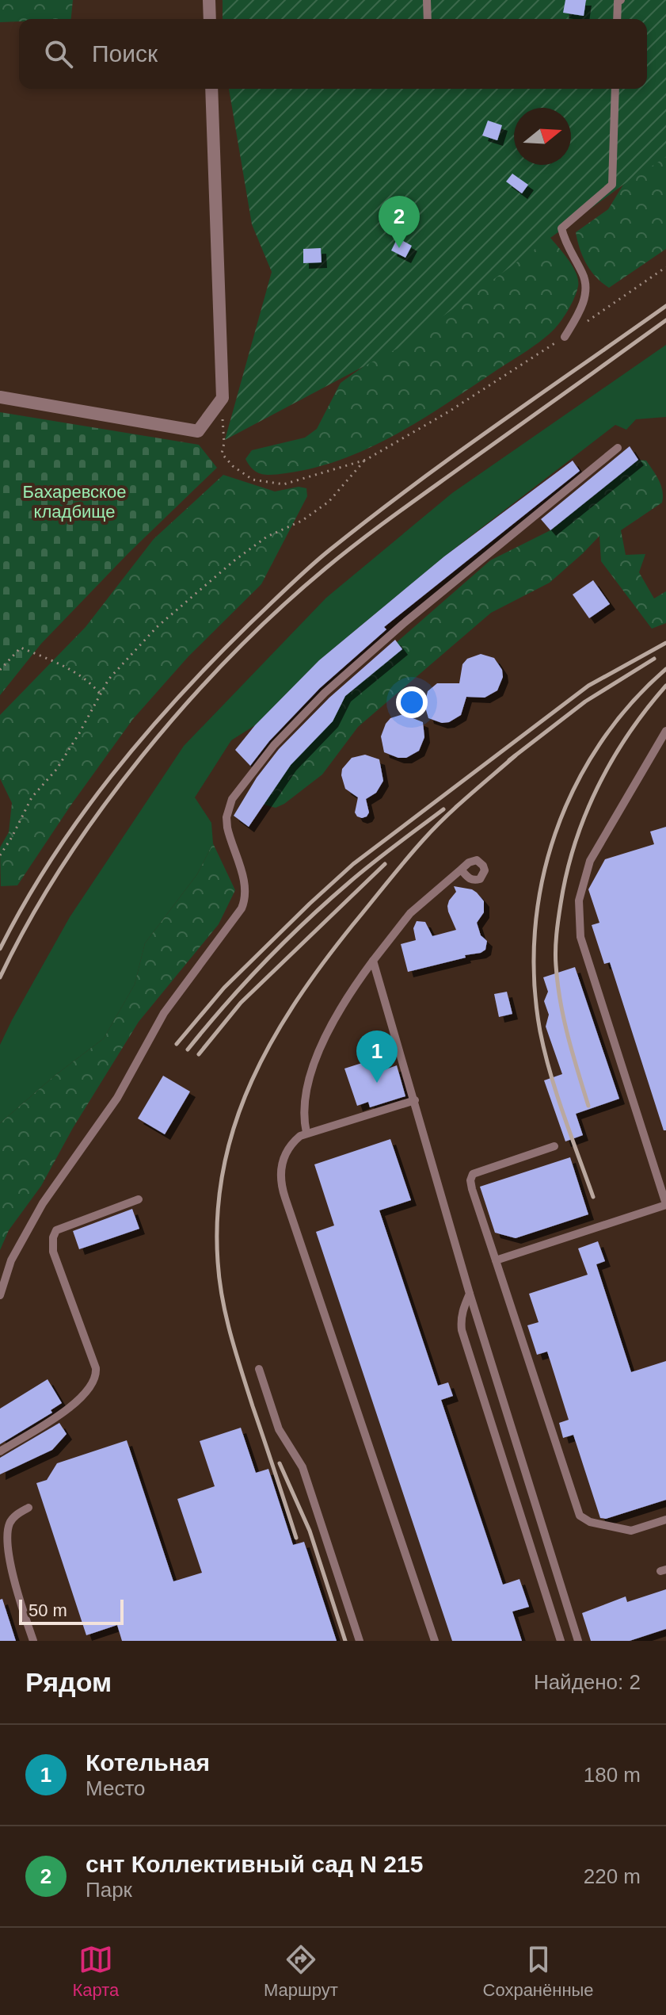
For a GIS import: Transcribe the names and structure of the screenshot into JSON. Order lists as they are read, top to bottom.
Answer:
{
  "parks": ["Бахаревское кладбище"],
  "scale_bar": "50 m",
  "north": "right",
  "page": {
    "search": "Поиск",
    "pins": ["2", "1"],
    "scale": "50 m",
    "heading": ["Рядом", "Найдено: 2"],
    "list": [
      {
        "mark": "1",
        "name": "Котельная",
        "note": "Место",
        "value": "180 m"
      },
      {
        "mark": "2",
        "name": "снт Коллективный сад N 215",
        "note": "Парк",
        "value": "220 m"
      }
    ],
    "nav": ["Карта", "Маршрут", "Сохранённые"]
  }
}
